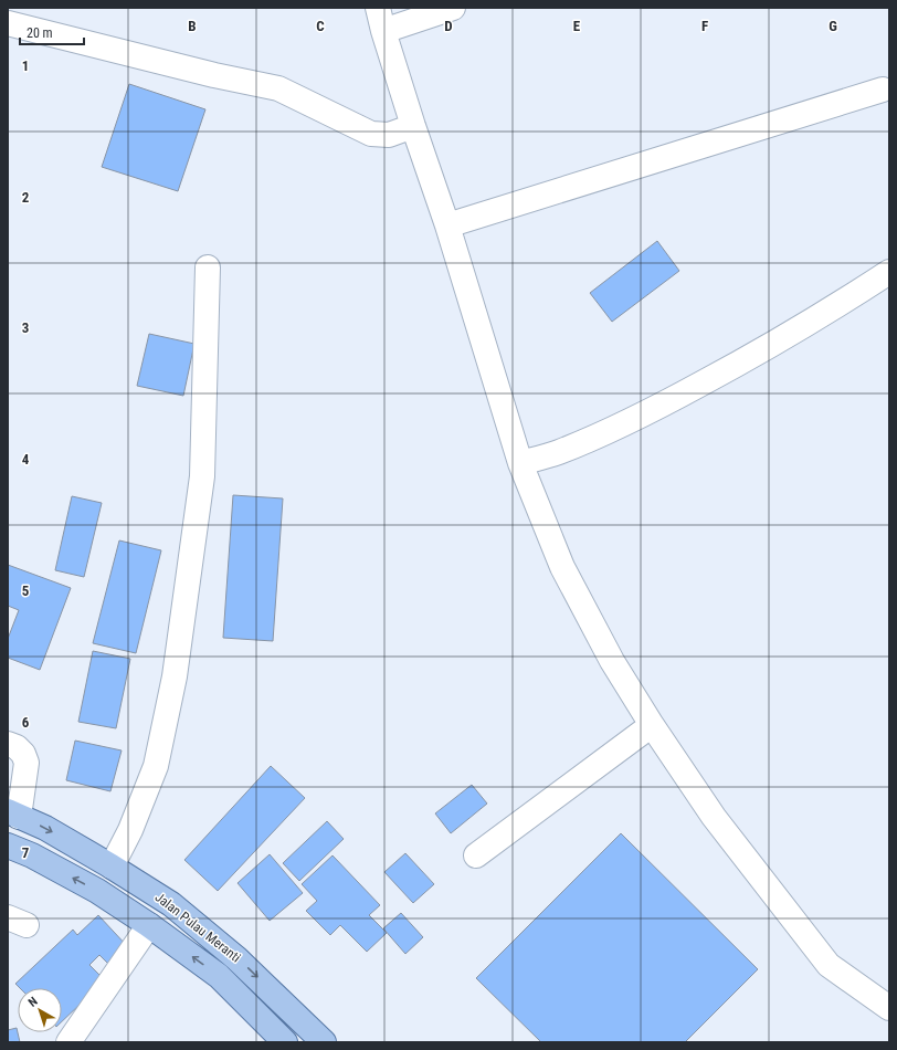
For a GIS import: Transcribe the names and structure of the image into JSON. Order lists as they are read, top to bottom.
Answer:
{
  "streets": {
    "main road": ["Jalan Pulau Meranti"]
  },
  "scale_bar": "20 m",
  "north": "top left",
  "grid": {
    "columns": [
      "B",
      "C",
      "D",
      "E",
      "F",
      "G"
    ],
    "rows": [
      "1",
      "2",
      "3",
      "4",
      "5",
      "6",
      "7"
    ]
  }
}
